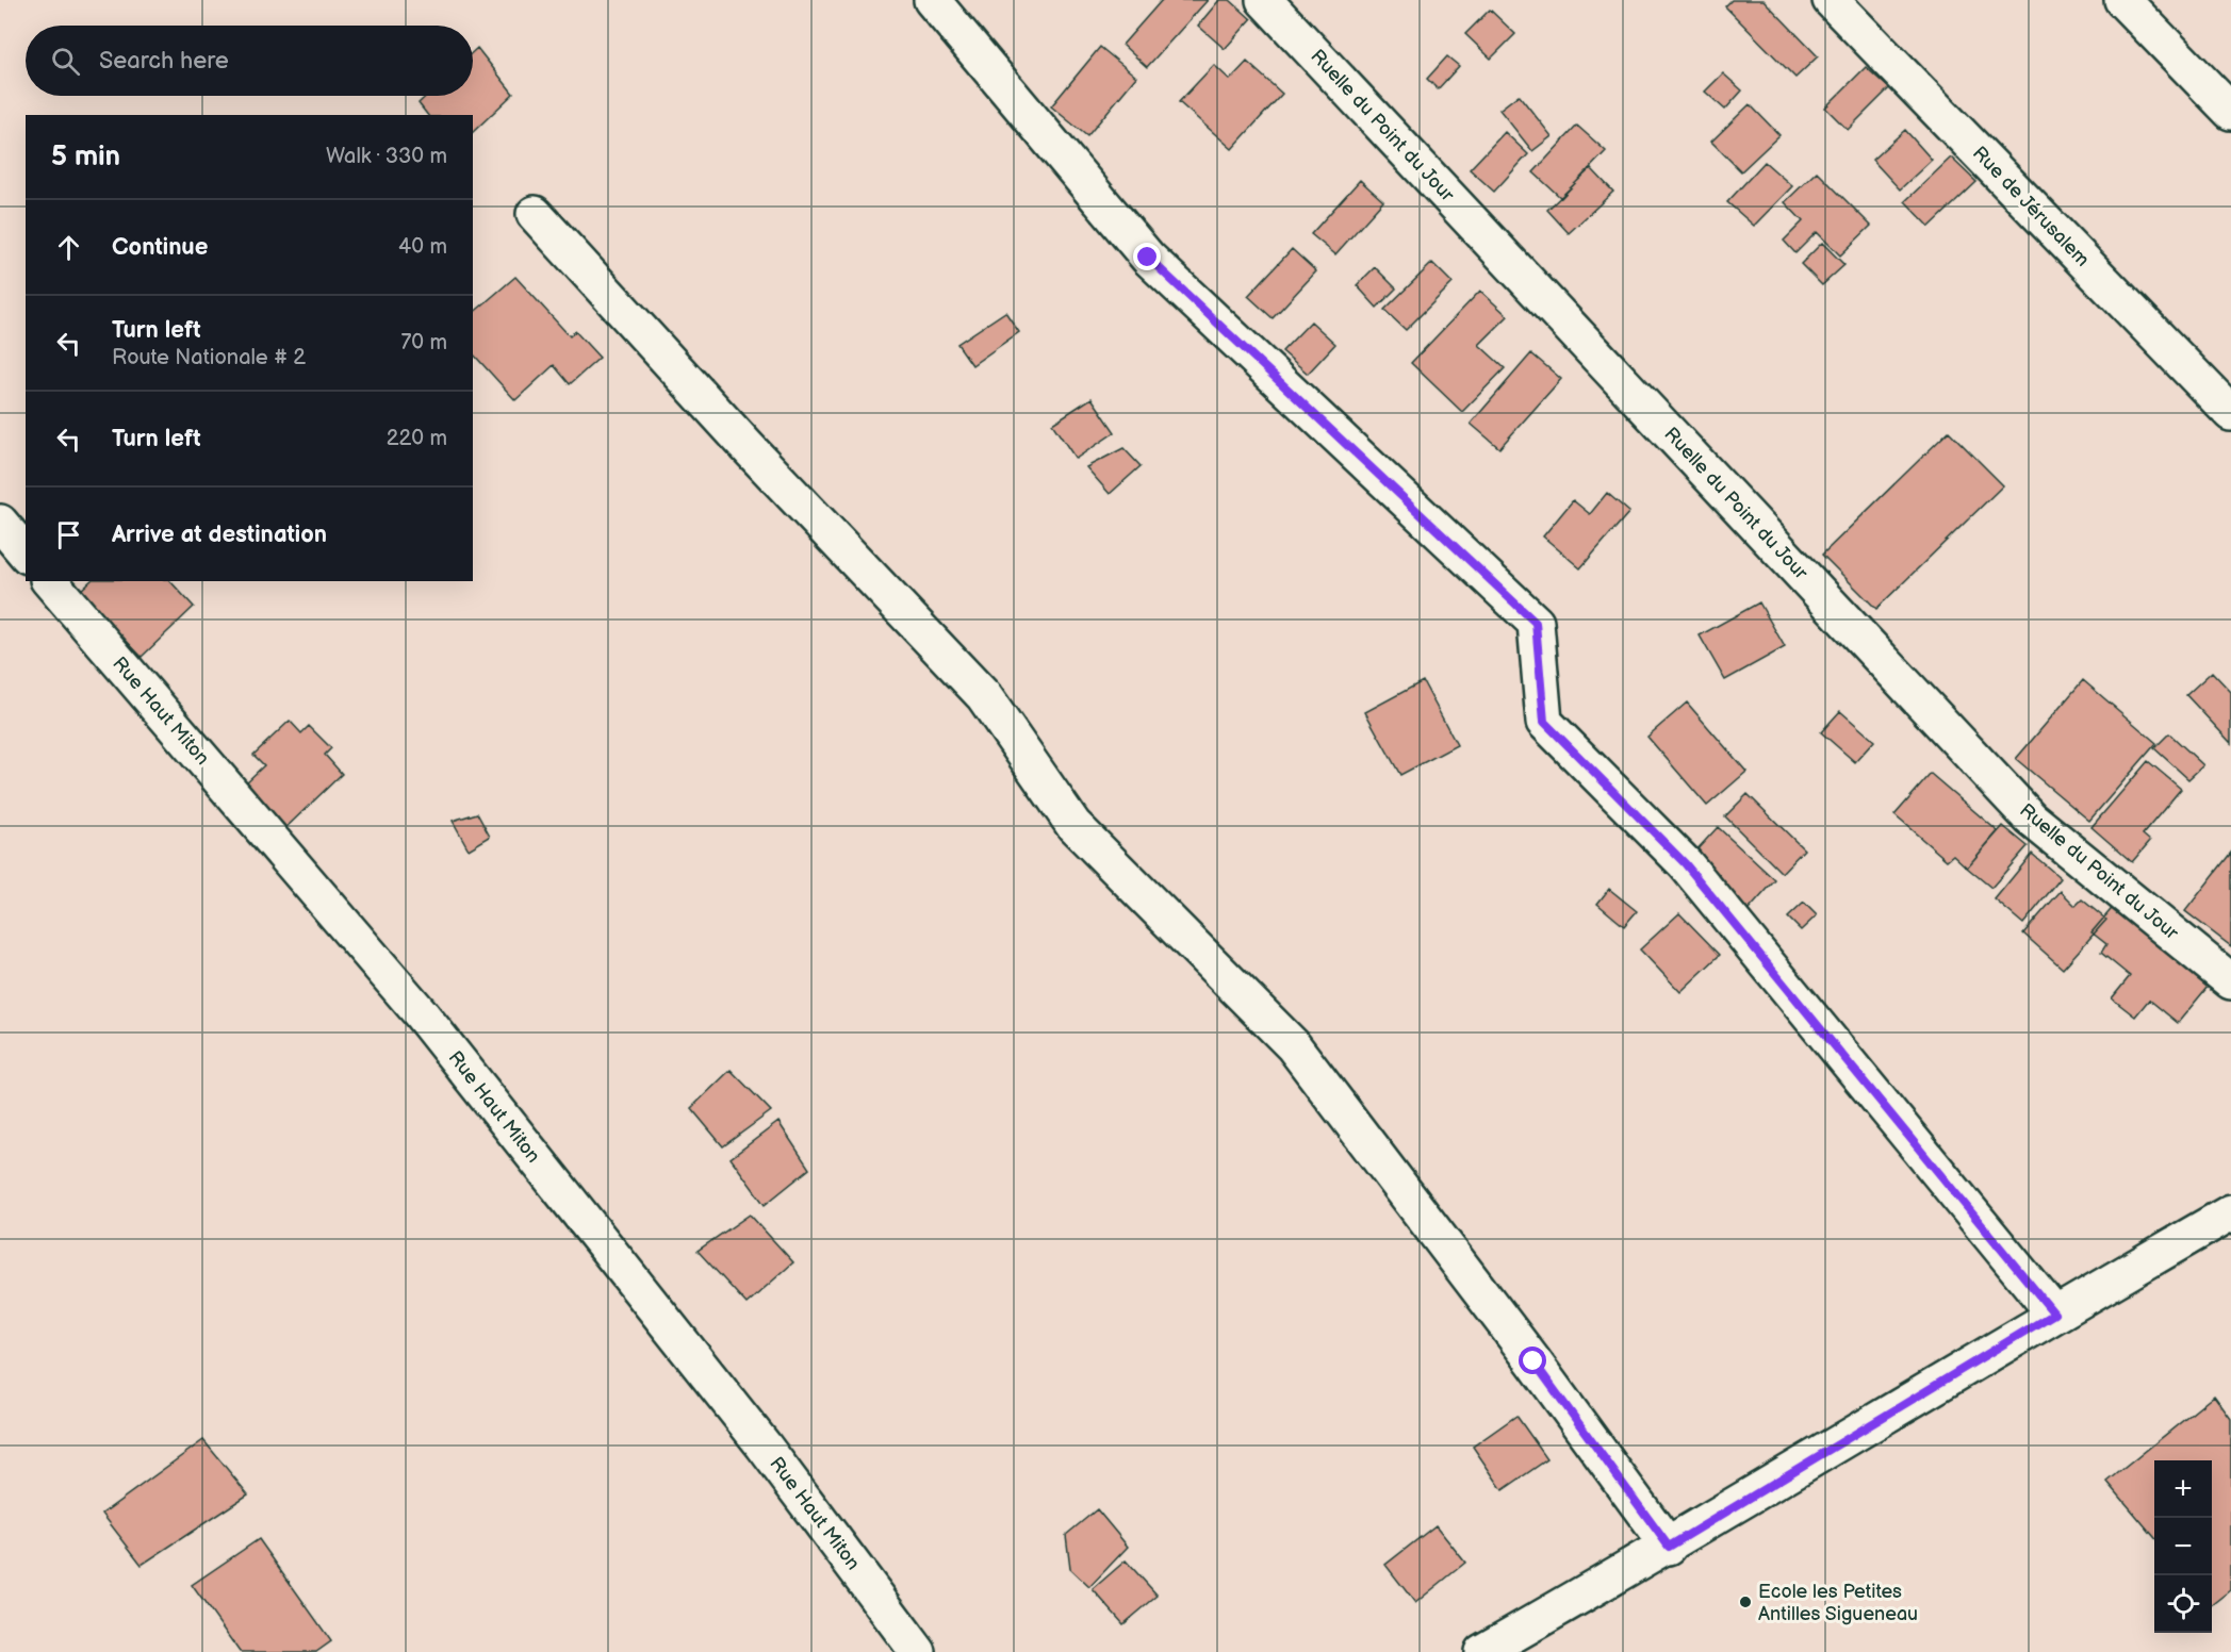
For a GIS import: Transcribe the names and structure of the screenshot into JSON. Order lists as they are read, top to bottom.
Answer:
{
  "streets": {
    "street": ["Ruelle du Point du Jour", "Rue de Jérusalem", "Rue Haut Miton"]
  },
  "places": ["Ecole les Petites Antilles Sigueneau"],
  "page": {
    "search": "Search here",
    "heading": ["5 min", "Walk · 330 m"],
    "list": [
      ["Continue", "40 m"],
      ["Turn left", "Route Nationale # 2", "70 m"],
      ["Turn left", "220 m"],
      "Arrive at destination"
    ],
    "map_buttons": ["+", "−"]
  }
}
